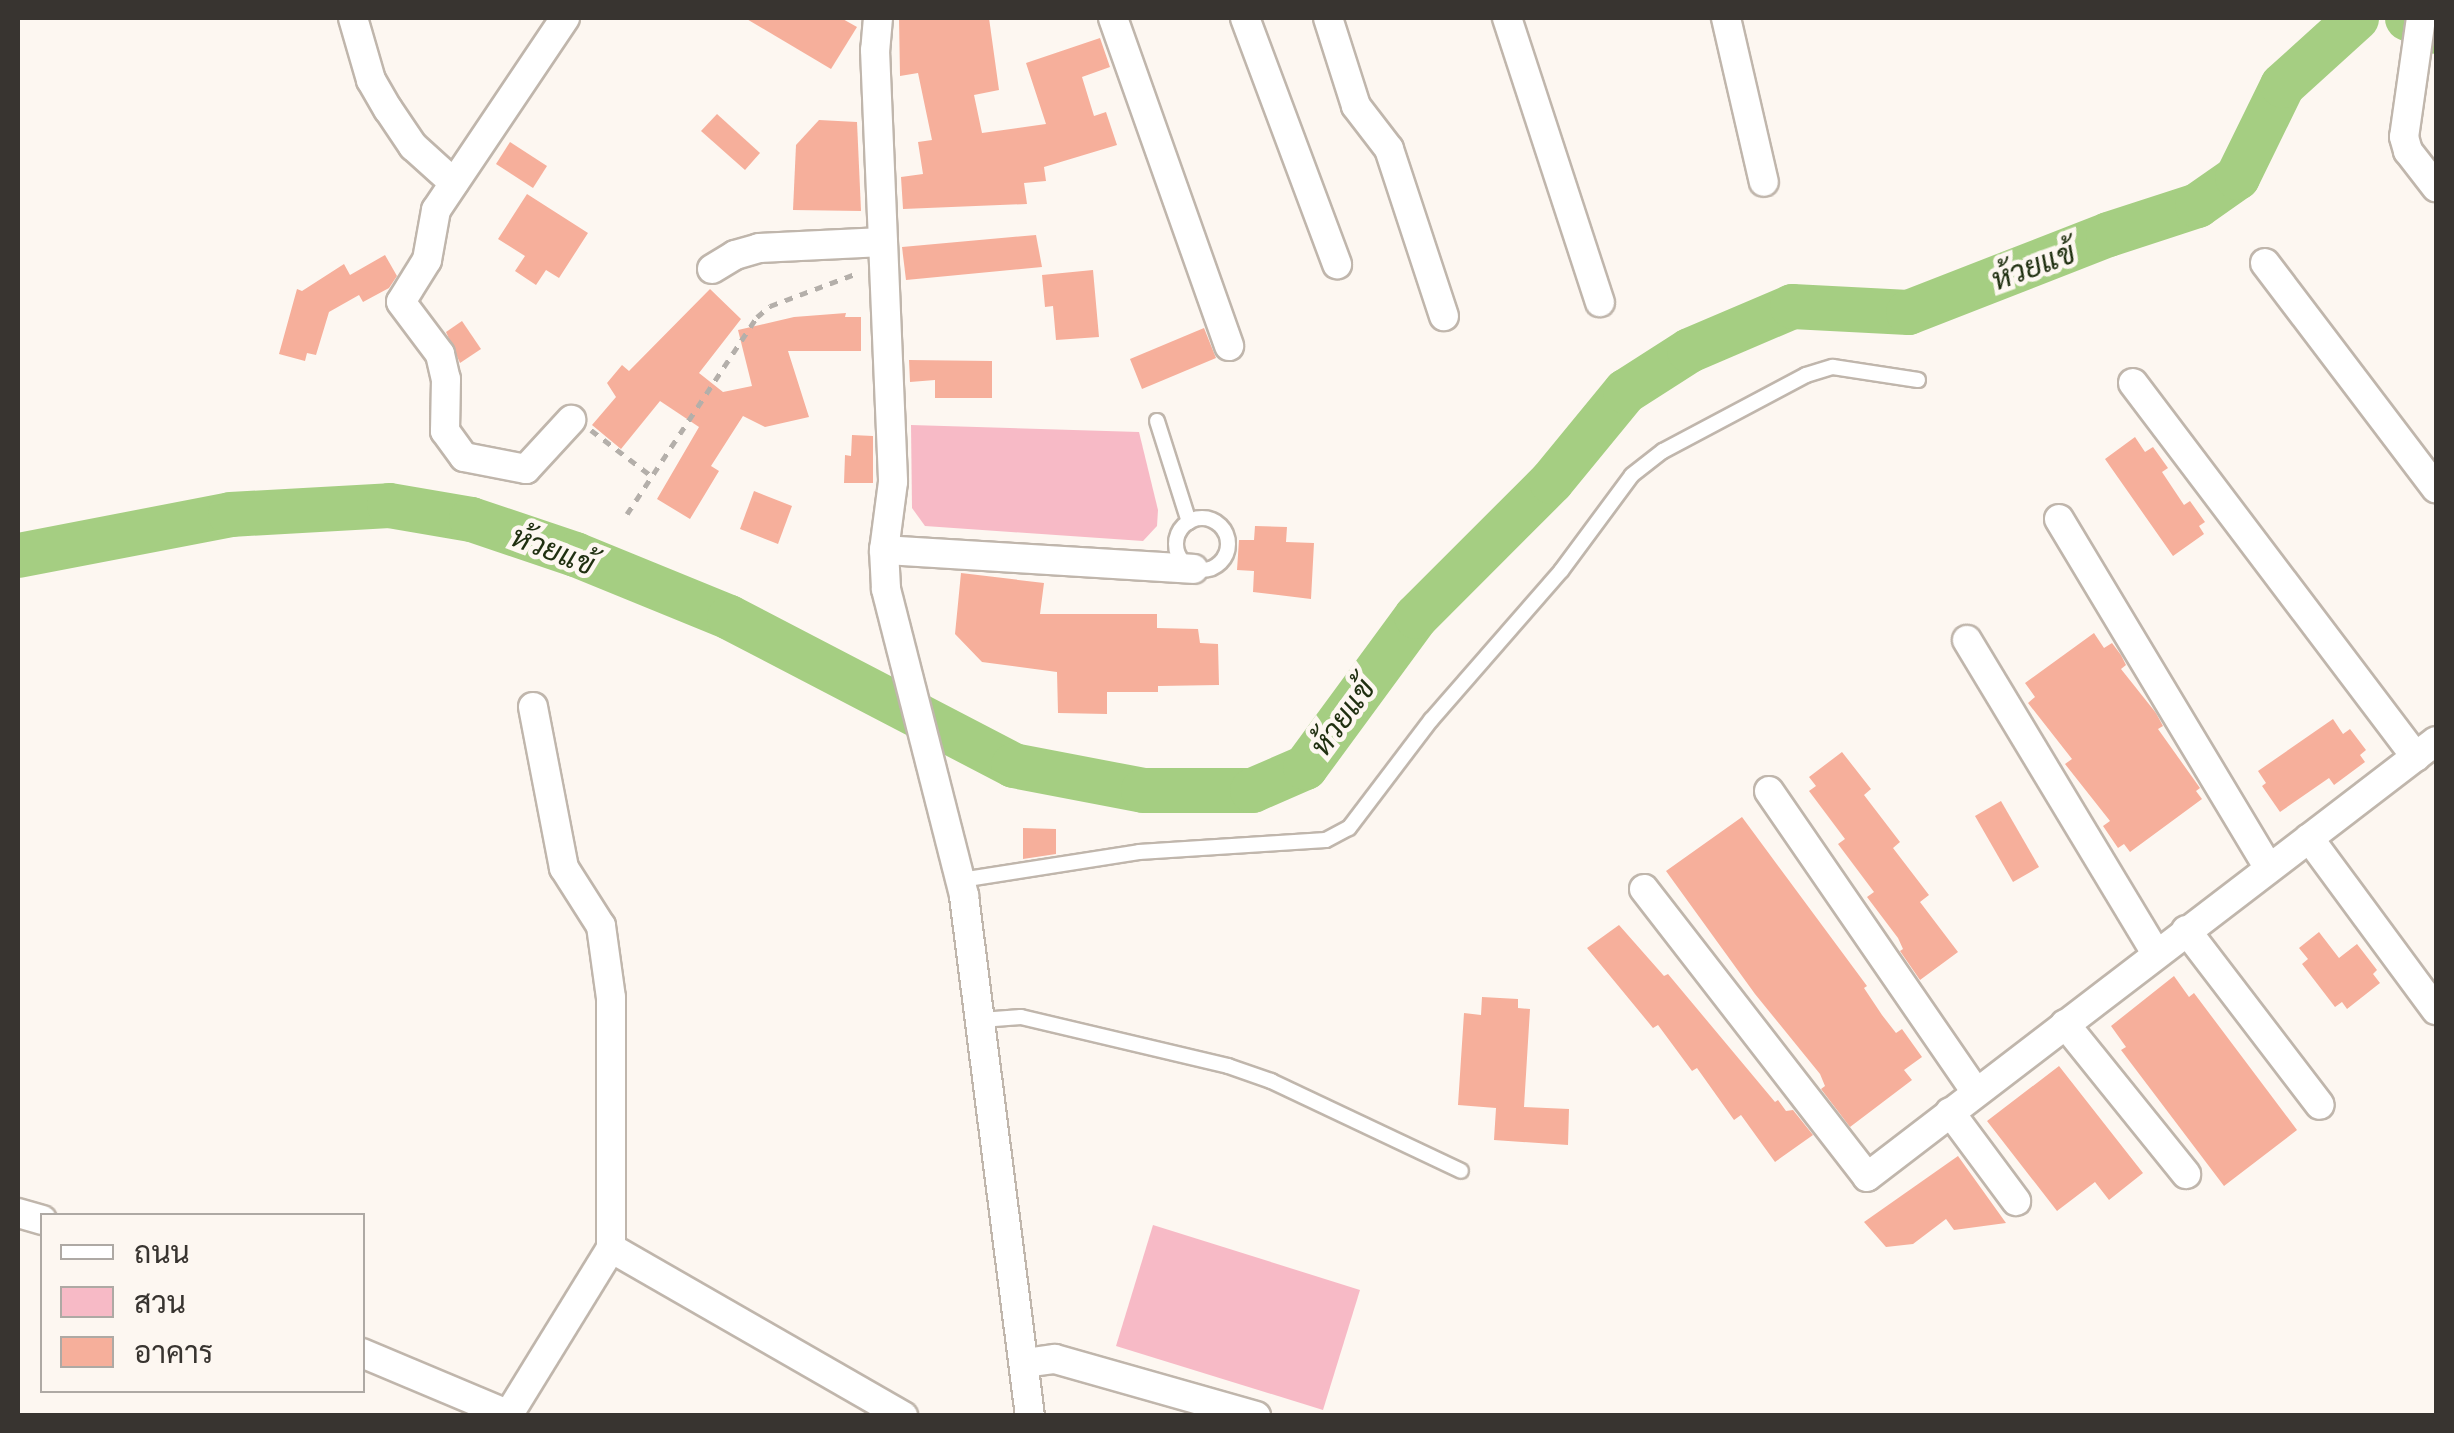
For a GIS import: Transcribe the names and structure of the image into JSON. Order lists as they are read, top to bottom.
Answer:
{
  "water": ["ห้วยแข้"],
  "legend": ["ถนน", "สวน", "อาคาร"]
}
